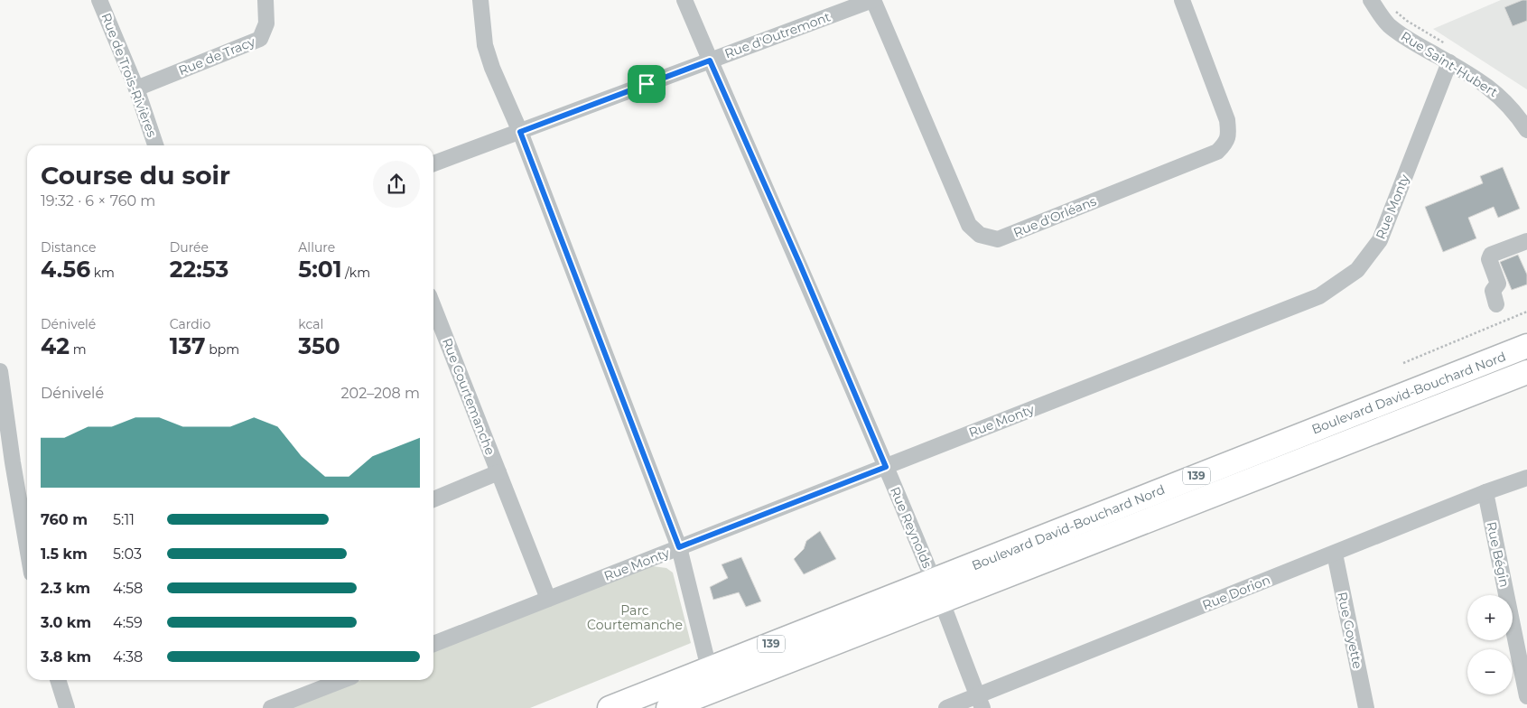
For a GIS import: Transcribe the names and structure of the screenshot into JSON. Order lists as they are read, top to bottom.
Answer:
{
  "streets": {
    "highway": ["Boulevard David-Bouchard Nord", "139"],
    "street": [
      "Rue d'Outremont",
      "Rue de Tracy",
      "Rue Saint-Hubert",
      "Rue de Trois-Rivières",
      "Rue Monty",
      "Rue d'Orléans",
      "Rue Courtemanche",
      "Rue Reynolds",
      "Rue Bégin",
      "Rue Dorion",
      "Rue Goyette"
    ]
  },
  "crossings": [
    ["Rue d'Outremont", "Rue d'Orléans"],
    ["Rue d'Outremont", "Rue Reynolds"],
    ["Rue de Tracy", "Rue de Trois-Rivières"],
    ["Rue Saint-Hubert", "Rue Monty"],
    ["Rue Monty", "Rue Courtemanche"],
    ["Rue Monty", "Rue Reynolds"],
    ["Boulevard David-Bouchard Nord", "Rue Reynolds"],
    ["Rue Reynolds", "Rue Dorion"],
    ["Rue Bégin", "Rue Dorion"],
    ["Rue Dorion", "Rue Goyette"]
  ],
  "parks": ["Parc Courtemanche"],
  "page": {
    "heading": ["Course du soir", "19:32 · 6 × 760 m"],
    "stats": [
      ["Distance", "4.56 km"],
      ["Durée", "22:53"],
      ["Allure", "5:01 /km"],
      ["Dénivelé", "42 m"],
      ["Cardio", "137 bpm"],
      ["kcal", "350"]
    ],
    "chart": ["Dénivelé", "202–208 m"],
    "list": [
      {
        "name": "760 m",
        "note": "5:11"
      },
      {
        "name": "1.5 km",
        "note": "5:03"
      },
      {
        "name": "2.3 km",
        "note": "4:58"
      },
      {
        "name": "3.0 km",
        "note": "4:59"
      },
      {
        "name": "3.8 km",
        "note": "4:38"
      }
    ],
    "map_buttons": ["+", "−"]
  }
}
